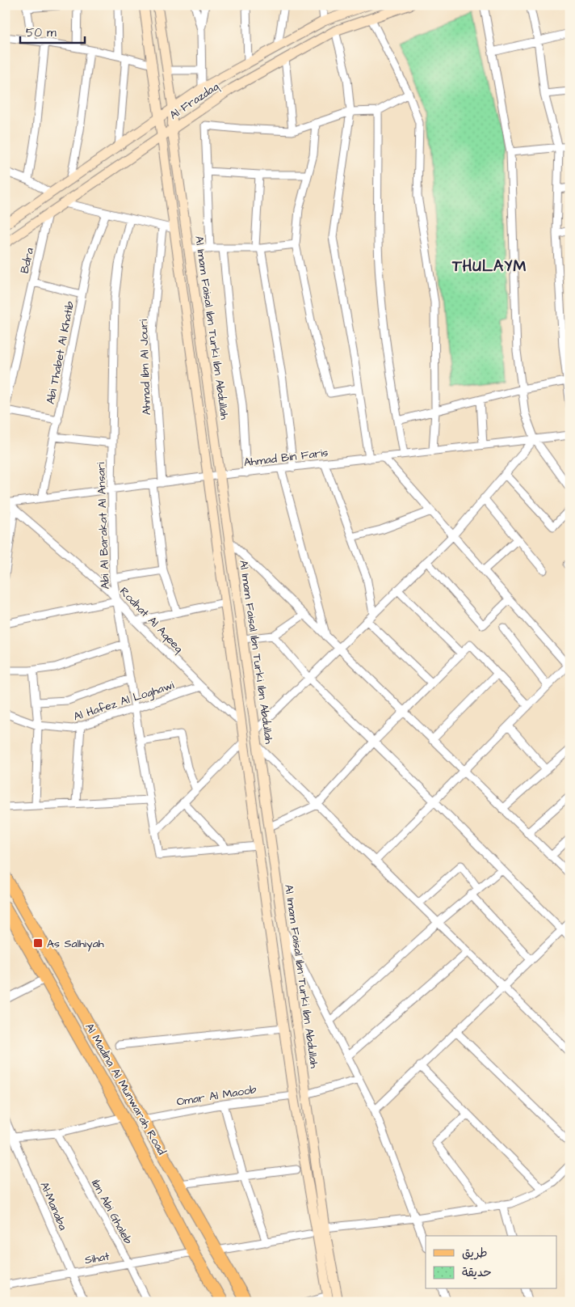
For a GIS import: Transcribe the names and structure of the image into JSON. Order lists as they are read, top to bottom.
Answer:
{
  "streets": {
    "main road": ["Al Frazdaq", "Al Imam Faisal Ibn Turki Ibn Abdullah", "Al Madina Al Munwarah Road"],
    "street": [
      "Bdra",
      "Abi Thabet Al Khatib",
      "Ahmad Ibn Al Jouri",
      "Ahmad Bin Faris",
      "Abi Al Barakat Al Ansari",
      "Rodhat Al Aqeeq",
      "Al Hafez Al Loghawi",
      "Omar Al Maoob",
      "Al-Manaba",
      "Ibn Abi Ghaleb",
      "Sihat"
    ]
  },
  "crossings": [
    ["Al Frazdaq", "Bdra"],
    ["Al Frazdaq", "Al Imam Faisal Ibn Turki Ibn Abdullah"],
    ["Al Imam Faisal Ibn Turki Ibn Abdullah", "Ahmad Bin Faris"],
    ["Abi Thabet Al Khatib", "Ahmad Bin Faris"],
    ["Ahmad Ibn Al Jouri", "Ahmad Bin Faris"],
    ["Ahmad Bin Faris", "Abi Al Barakat Al Ansari"],
    ["Ahmad Bin Faris", "Rodhat Al Aqeeq"],
    ["Abi Al Barakat Al Ansari", "Rodhat Al Aqeeq"],
    ["Abi Al Barakat Al Ansari", "Al Hafez Al Loghawi"],
    ["Rodhat Al Aqeeq", "Al Hafez Al Loghawi"],
    ["Al Madina Al Munwarah Road", "Omar Al Maoob"],
    ["Al Madina Al Munwarah Road", "Sihat"],
    ["Al-Manaba", "Sihat"],
    ["Ibn Abi Ghaleb", "Sihat"]
  ],
  "districts": ["THULAYM"],
  "places": {
    "transit": ["As Salhiyah"]
  },
  "legend": ["طريق", "حديقة"],
  "scale_bar": "50 m"
}
